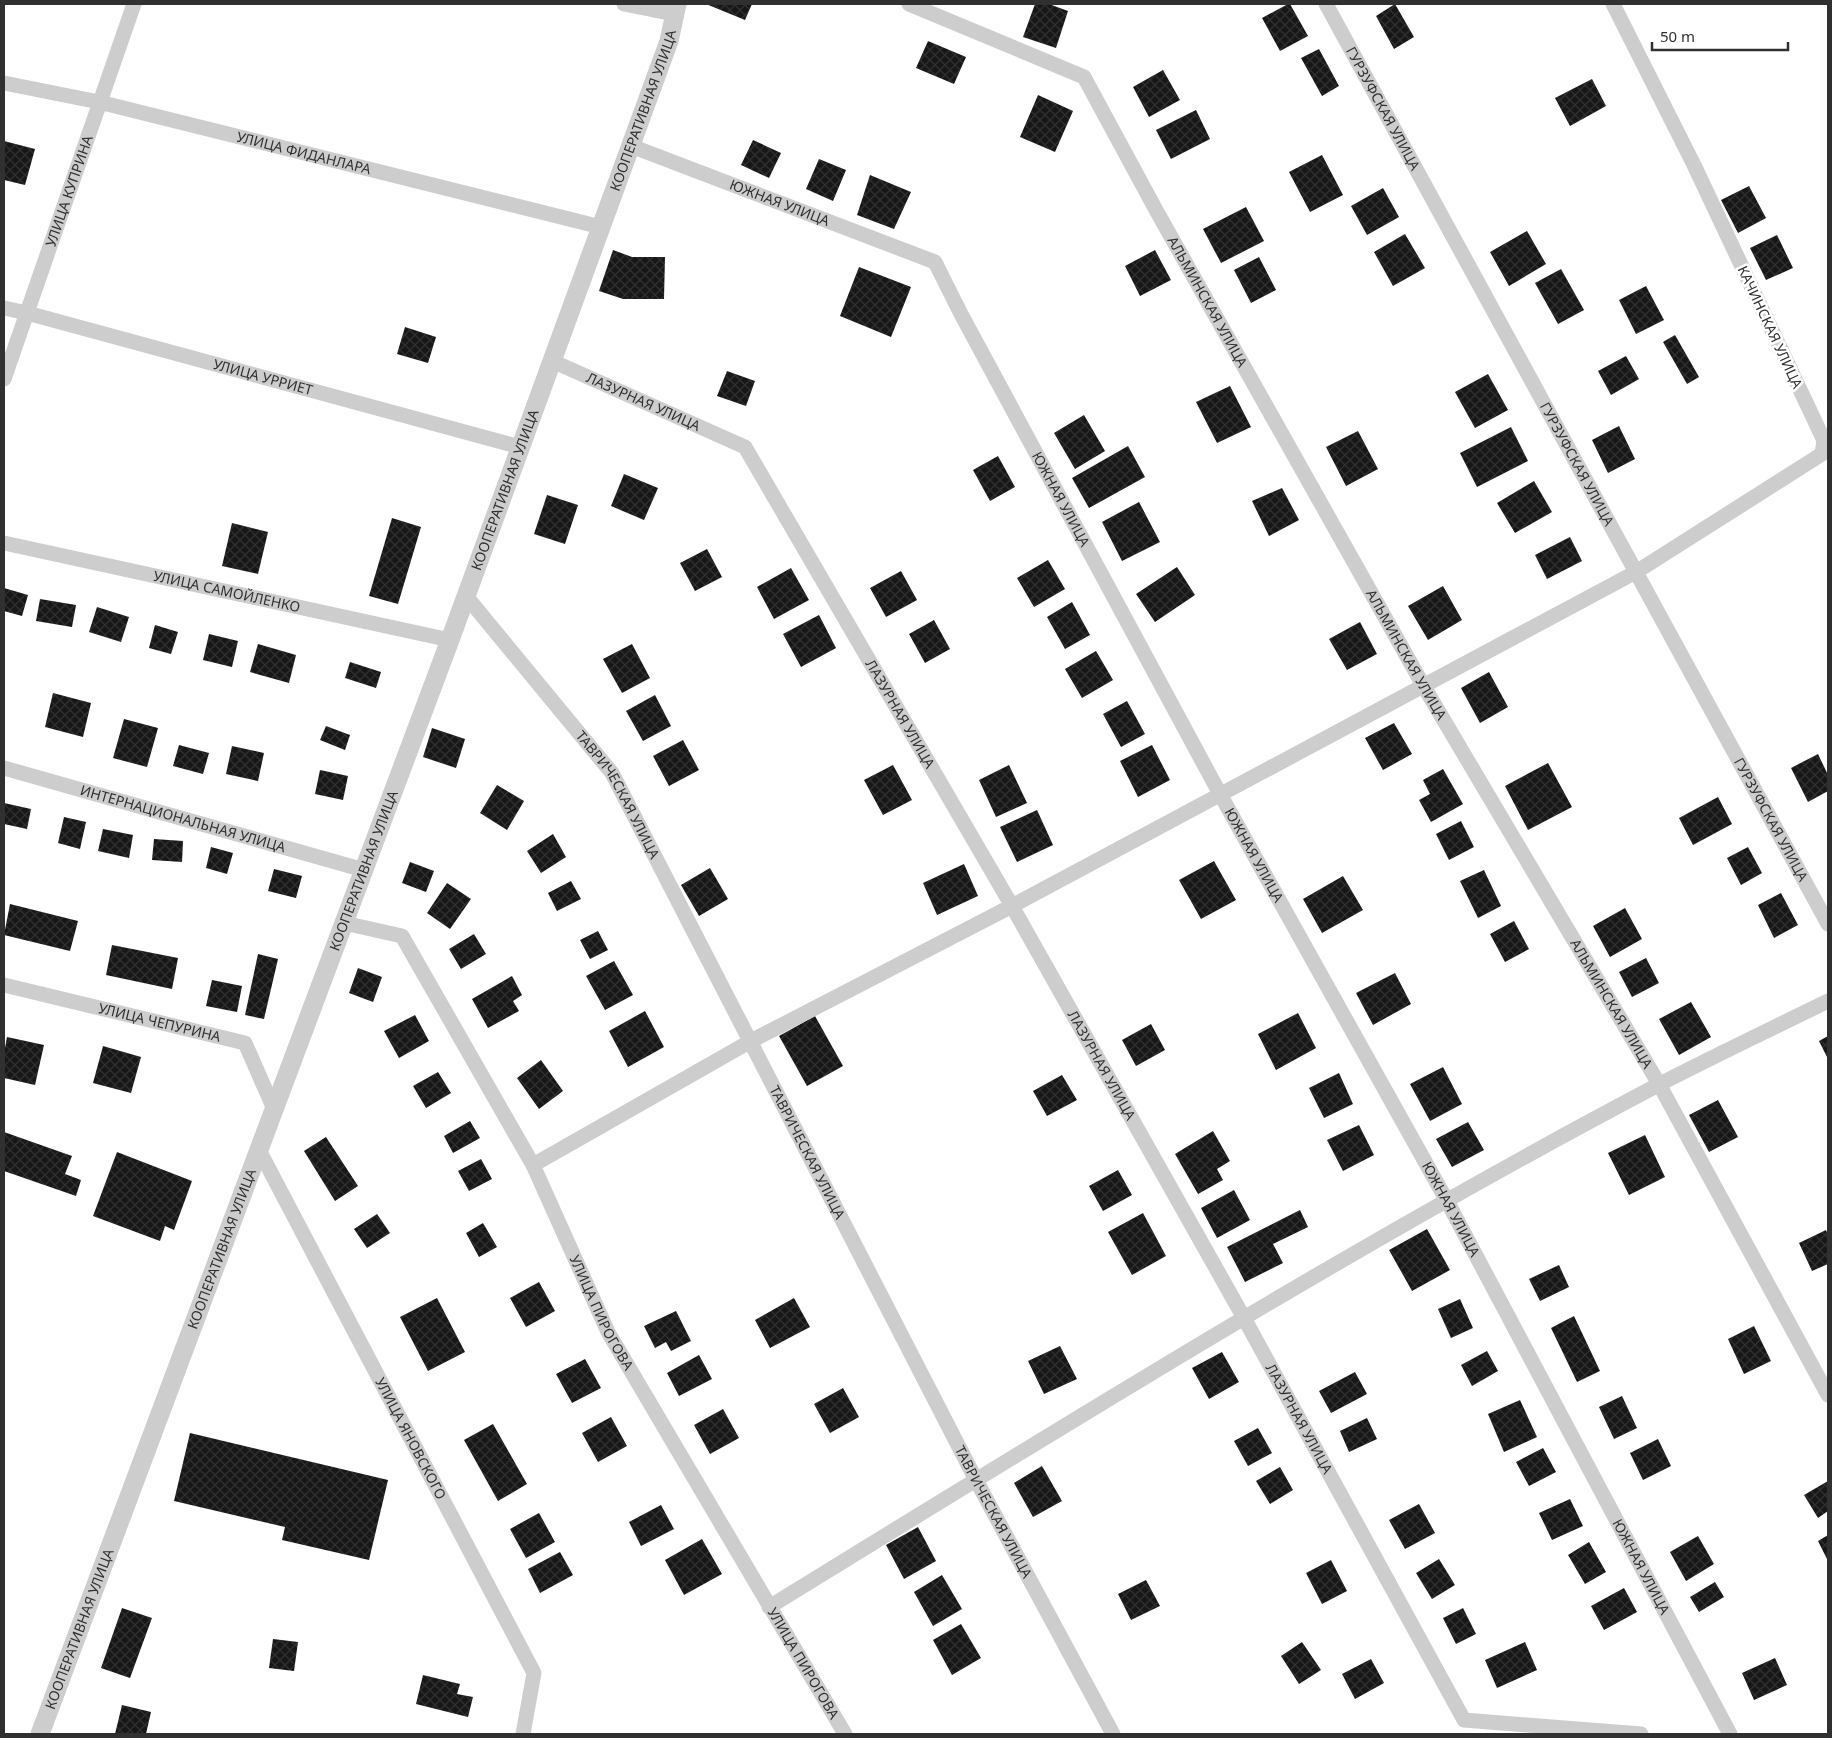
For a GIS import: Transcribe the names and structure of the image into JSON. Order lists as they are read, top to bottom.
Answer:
{
  "streets": {
    "street": [
      "ГУРЗУФСКАЯ УЛИЦА",
      "КООПЕРАТИВНАЯ УЛИЦА",
      "УЛИЦА ФИДАНЛАРА",
      "УЛИЦА КУПРИНА",
      "ЮЖНАЯ УЛИЦА",
      "АЛЬМИНСКАЯ УЛИЦА",
      "КАЧИНСКАЯ УЛИЦА",
      "УЛИЦА УРРИЕТ",
      "ЛАЗУРНАЯ УЛИЦА",
      "УЛИЦА САМОЙЛЕНКО",
      "ТАВРИЧЕСКАЯ УЛИЦА",
      "ИНТЕРНАЦИОНАЛЬНАЯ УЛИЦА",
      "УЛИЦА ЧЕПУРИНА",
      "УЛИЦА ПИРОГОВА",
      "УЛИЦА ЯНОВСКОГО"
    ]
  },
  "crossings": [
    ["ГУРЗУФСКАЯ УЛИЦА", "КАЧИНСКАЯ УЛИЦА"],
    ["КООПЕРАТИВНАЯ УЛИЦА", "УЛИЦА ФИДАНЛАРА"],
    ["КООПЕРАТИВНАЯ УЛИЦА", "ЮЖНАЯ УЛИЦА"],
    ["КООПЕРАТИВНАЯ УЛИЦА", "УЛИЦА УРРИЕТ"],
    ["КООПЕРАТИВНАЯ УЛИЦА", "ЛАЗУРНАЯ УЛИЦА"],
    ["КООПЕРАТИВНАЯ УЛИЦА", "УЛИЦА САМОЙЛЕНКО"],
    ["КООПЕРАТИВНАЯ УЛИЦА", "ТАВРИЧЕСКАЯ УЛИЦА"],
    ["КООПЕРАТИВНАЯ УЛИЦА", "ИНТЕРНАЦИОНАЛЬНАЯ УЛИЦА"],
    ["КООПЕРАТИВНАЯ УЛИЦА", "УЛИЦА ЧЕПУРИНА"],
    ["КООПЕРАТИВНАЯ УЛИЦА", "УЛИЦА ПИРОГОВА"],
    ["КООПЕРАТИВНАЯ УЛИЦА", "УЛИЦА ЯНОВСКОГО"],
    ["УЛИЦА ФИДАНЛАРА", "УЛИЦА КУПРИНА"],
    ["УЛИЦА КУПРИНА", "УЛИЦА УРРИЕТ"],
    ["ЮЖНАЯ УЛИЦА", "КАЧИНСКАЯ УЛИЦА"],
    ["АЛЬМИНСКАЯ УЛИЦА", "КАЧИНСКАЯ УЛИЦА"],
    ["КАЧИНСКАЯ УЛИЦА", "ЛАЗУРНАЯ УЛИЦА"],
    ["КАЧИНСКАЯ УЛИЦА", "ТАВРИЧЕСКАЯ УЛИЦА"],
    ["КАЧИНСКАЯ УЛИЦА", "УЛИЦА ПИРОГОВА"]
  ],
  "scale_bar": "50 m"
}
